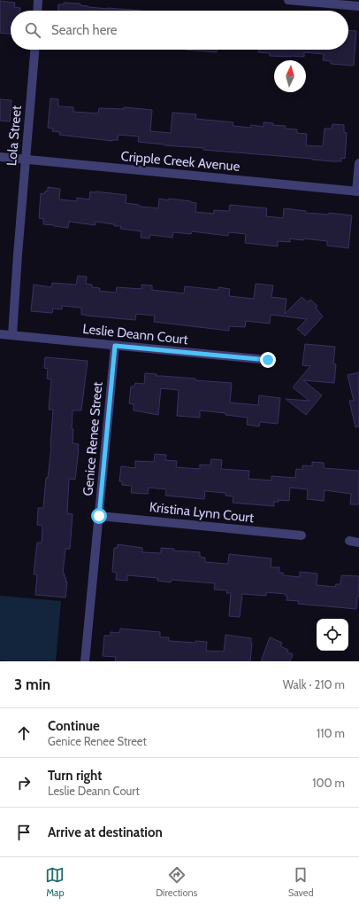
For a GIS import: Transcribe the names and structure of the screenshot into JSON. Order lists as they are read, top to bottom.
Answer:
{
  "streets": {
    "street": [
      "Lola Street",
      "Cripple Creek Avenue",
      "Leslie Deann Court",
      "Genice Renee Street",
      "Kristina Lynn Court"
    ]
  },
  "crossings": [
    ["Lola Street", "Cripple Creek Avenue"],
    ["Lola Street", "Leslie Deann Court"],
    ["Leslie Deann Court", "Genice Renee Street"],
    ["Genice Renee Street", "Kristina Lynn Court"]
  ],
  "north": "top",
  "page": {
    "search": "Search here",
    "heading": ["3 min", "Walk · 210 m"],
    "list": [
      ["Continue", "Genice Renee Street", "110 m"],
      ["Turn right", "Leslie Deann Court", "100 m"],
      "Arrive at destination"
    ],
    "nav": ["Map", "Directions", "Saved"]
  }
}
